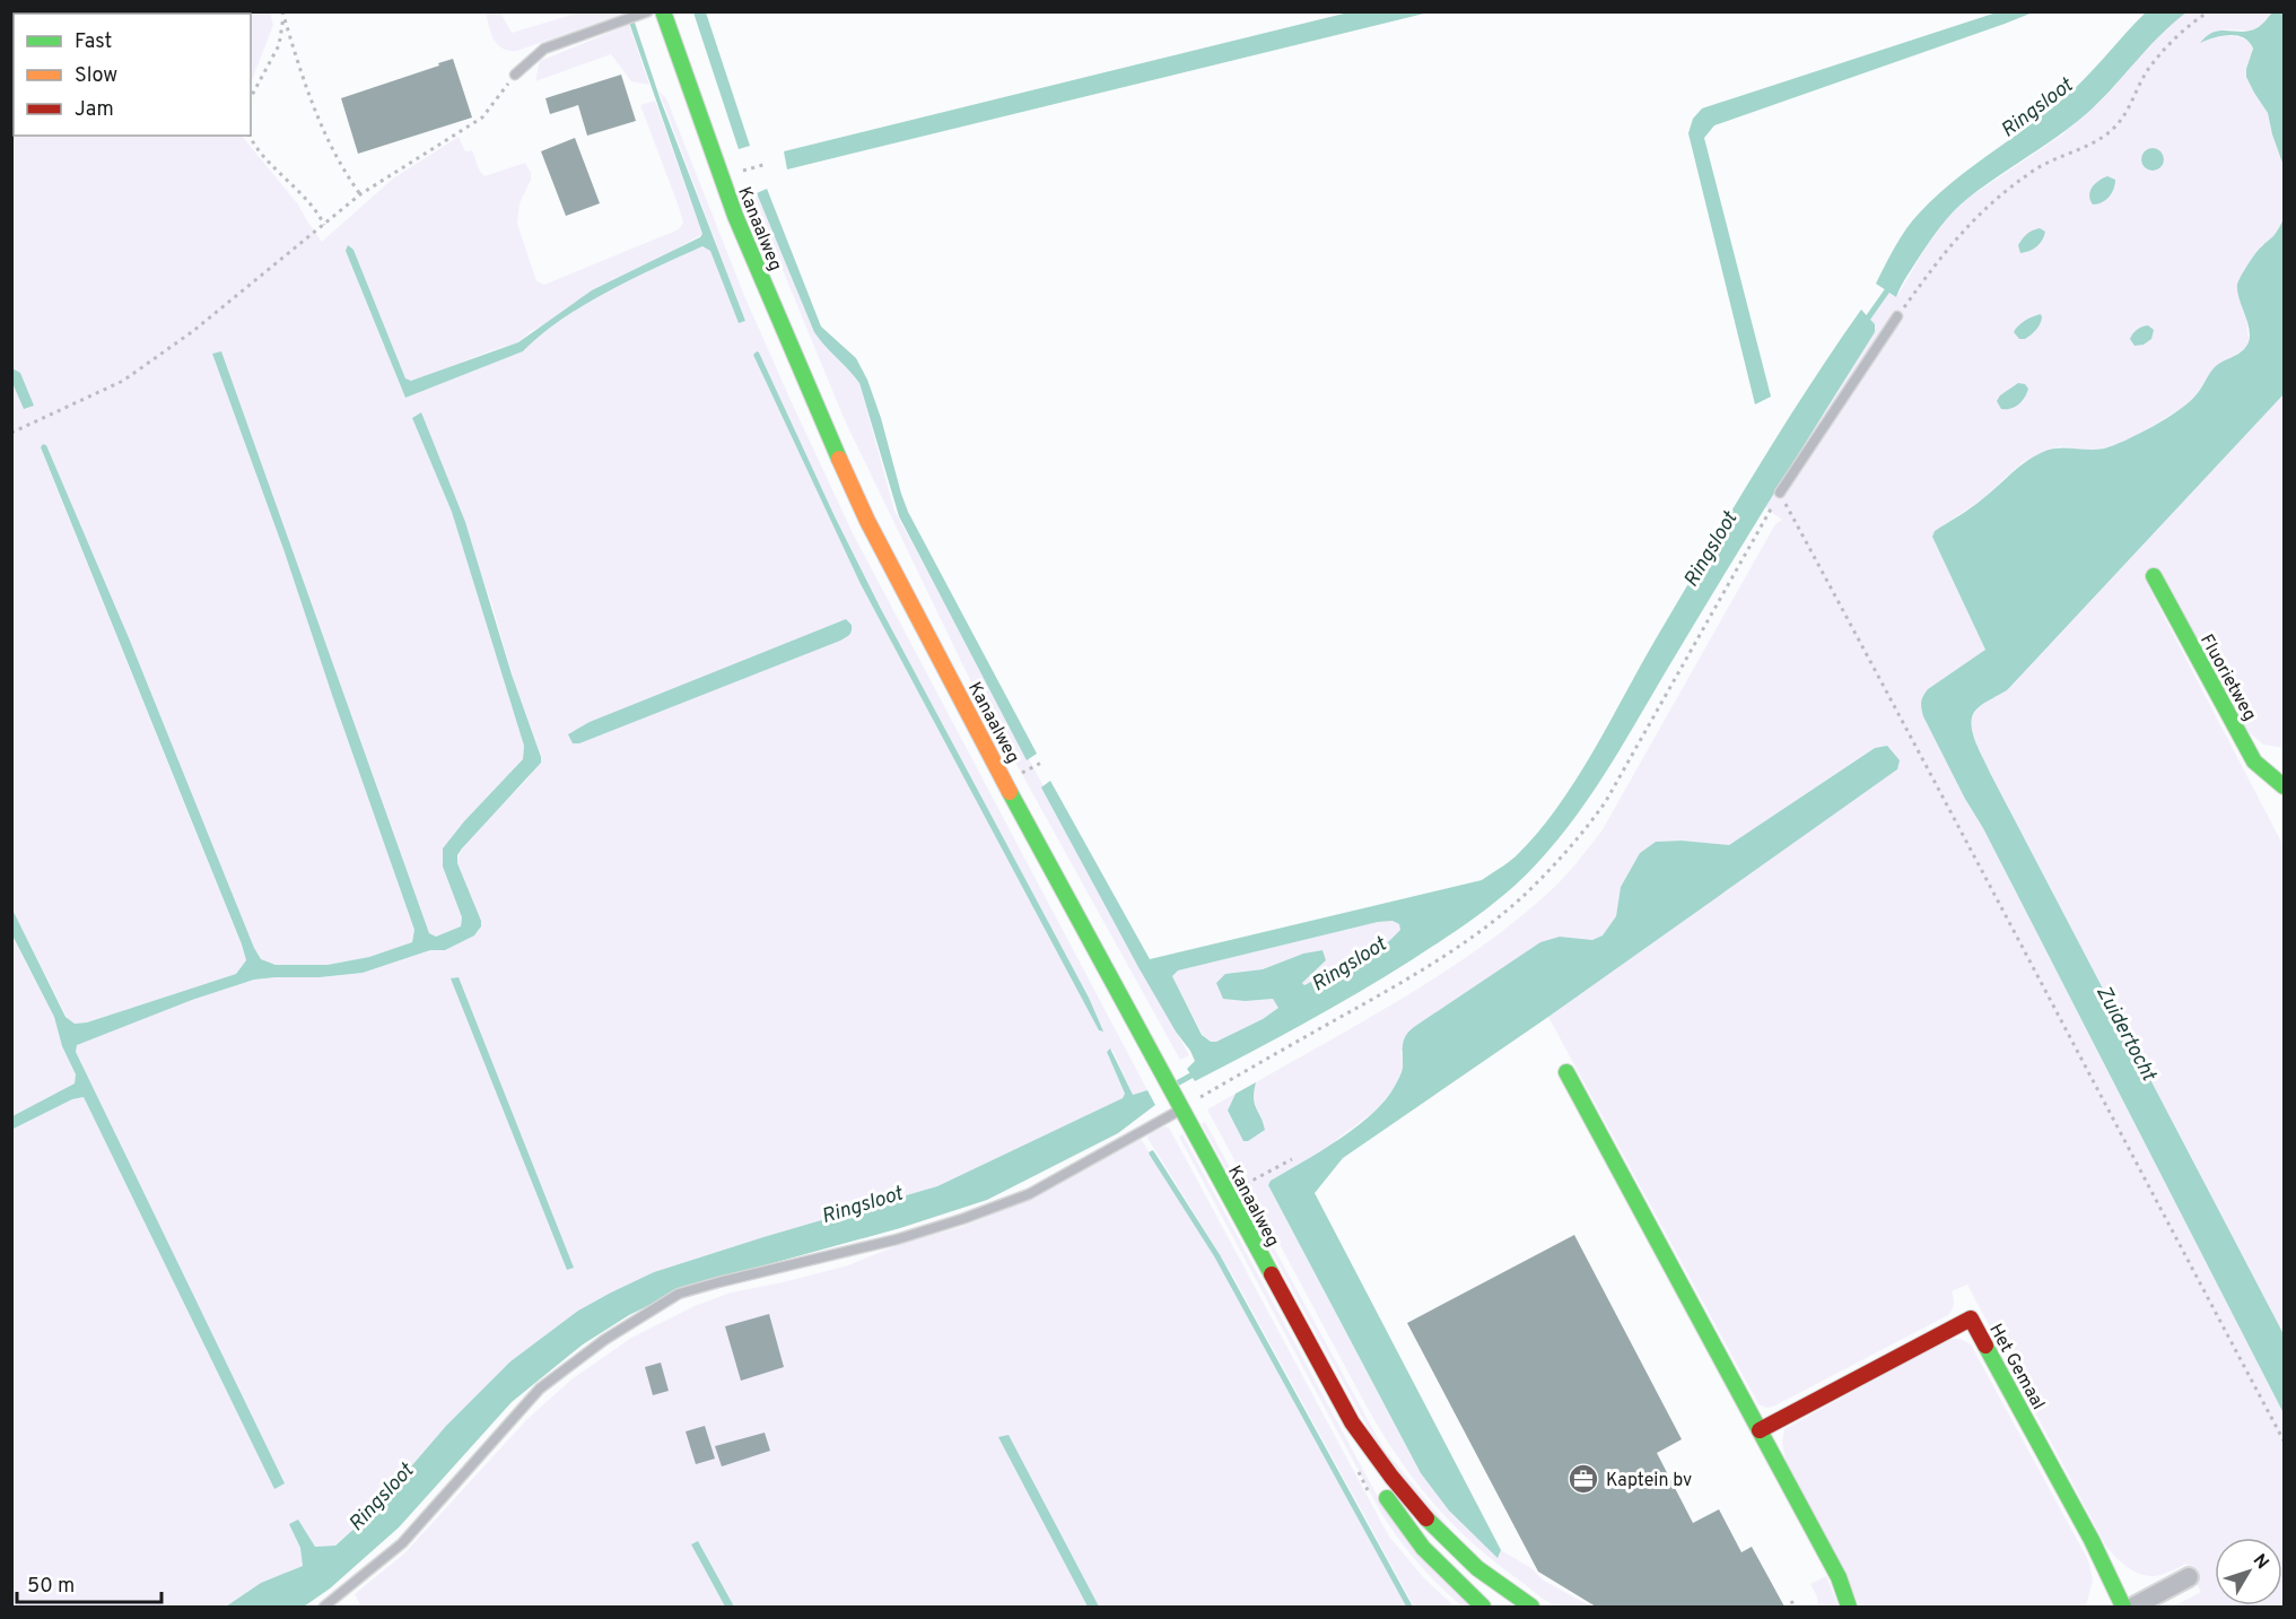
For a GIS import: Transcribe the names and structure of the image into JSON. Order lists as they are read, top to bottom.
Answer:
{
  "streets": {
    "street": ["Kanaalweg", "Fluorietweg", "Het Gemaal"]
  },
  "water": ["Ringsloot", "Zuidertocht"],
  "places": {
    "office": ["Kaptein bv"]
  },
  "legend": ["Fast", "Slow", "Jam"],
  "scale_bar": "50 m",
  "north": "top right"
}
